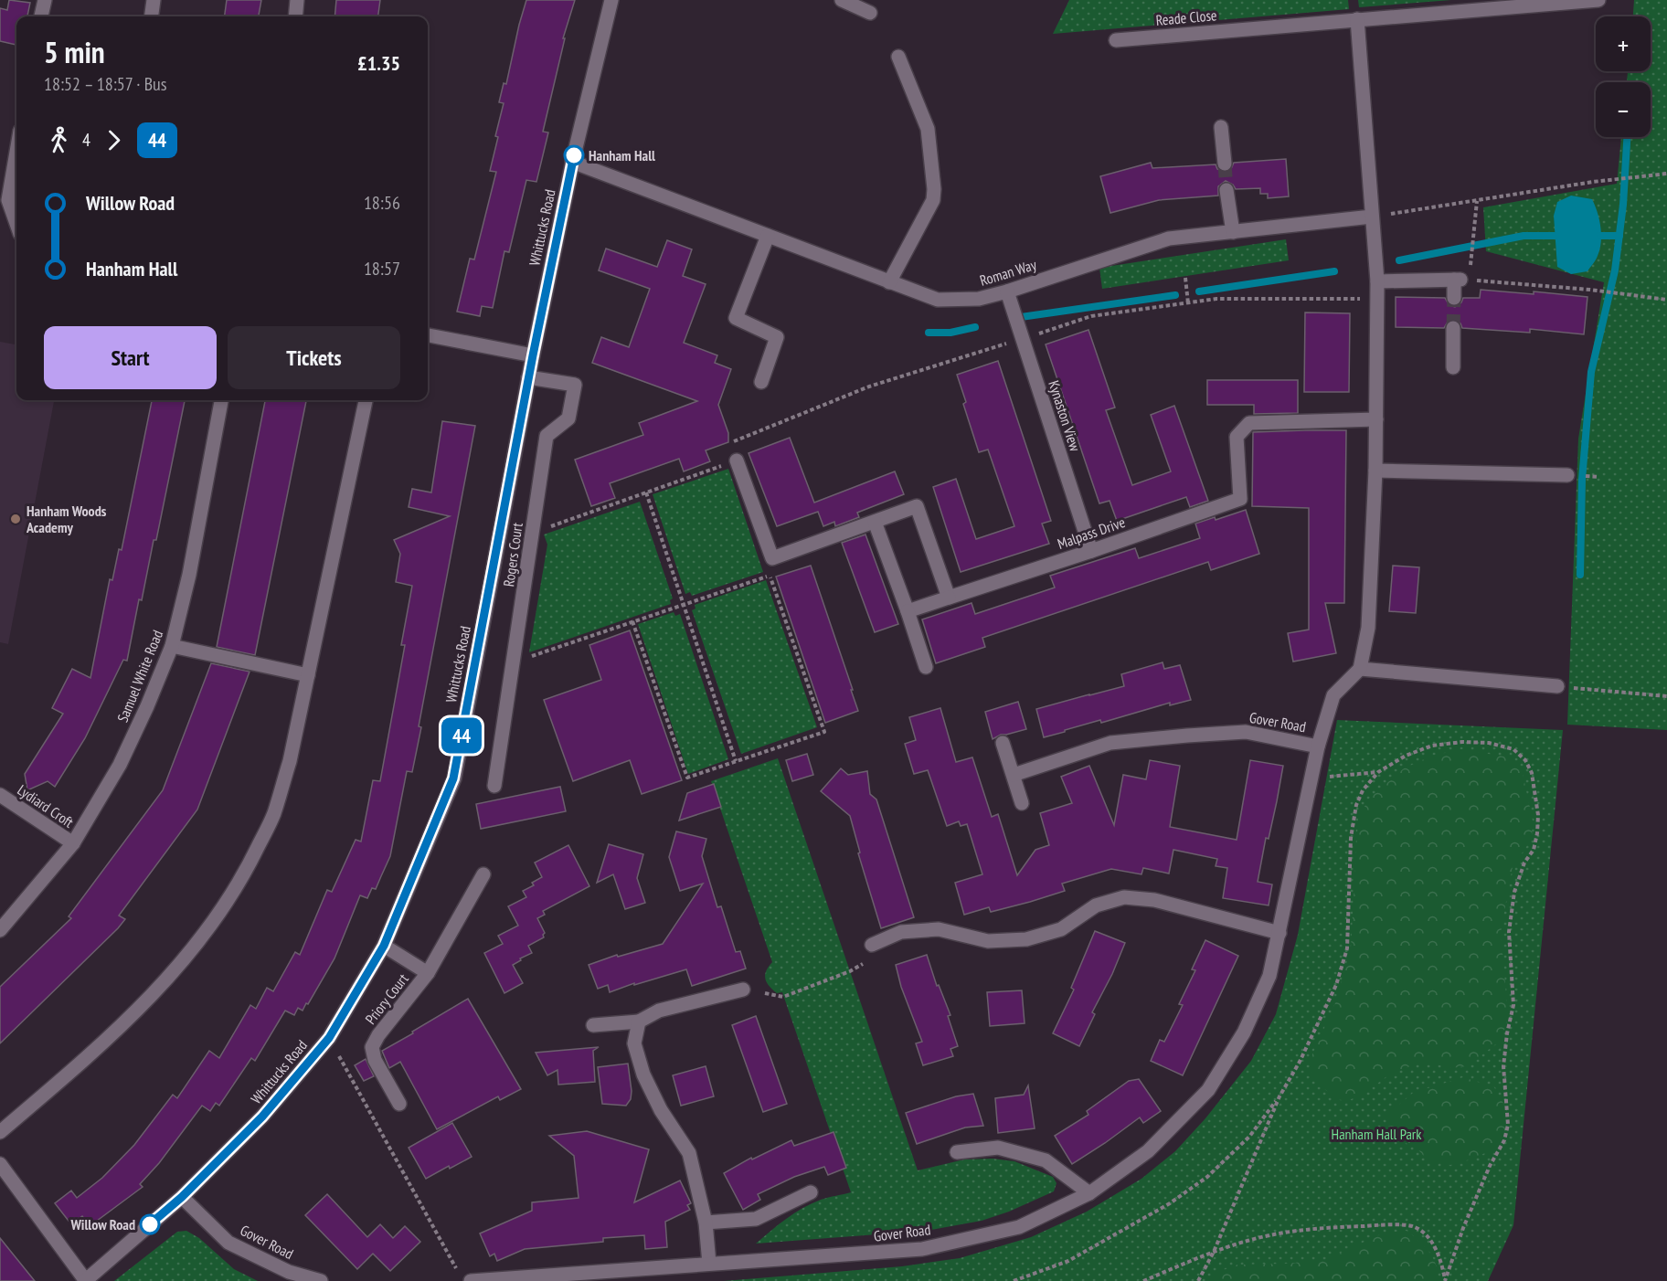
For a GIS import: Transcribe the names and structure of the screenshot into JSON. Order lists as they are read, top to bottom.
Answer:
{
  "streets": {
    "street": [
      "Reade Close",
      "Whittucks Road",
      "Roman Way",
      "Kynaston View",
      "Malpass Drive",
      "Rogers Court",
      "Samuel White Road",
      "Gover Road",
      "Lydiard Croft",
      "Priory Court"
    ]
  },
  "crossings": [
    ["Whittucks Road", "Roman Way"],
    ["Whittucks Road", "Rogers Court"],
    ["Whittucks Road", "Gover Road"],
    ["Whittucks Road", "Priory Court"],
    ["Roman Way", "Kynaston View"],
    ["Kynaston View", "Malpass Drive"],
    ["Samuel White Road", "Lydiard Croft"]
  ],
  "parks": ["Hanham Hall Park"],
  "places": ["Hanham Hall", "Hanham Woods Academy", "Willow Road"],
  "lines": ["bus line 44"],
  "page": {
    "on_map": "44",
    "map_buttons": ["+", "−"],
    "heading": ["5 min", "18:52 – 18:57 · Bus", "£1.35"],
    "legs": ["4", "44"],
    "list": [
      {
        "name": "Willow Road",
        "value": "18:56"
      },
      {
        "name": "Hanham Hall",
        "value": "18:57"
      }
    ],
    "buttons": ["Start", "Tickets"]
  }
}
